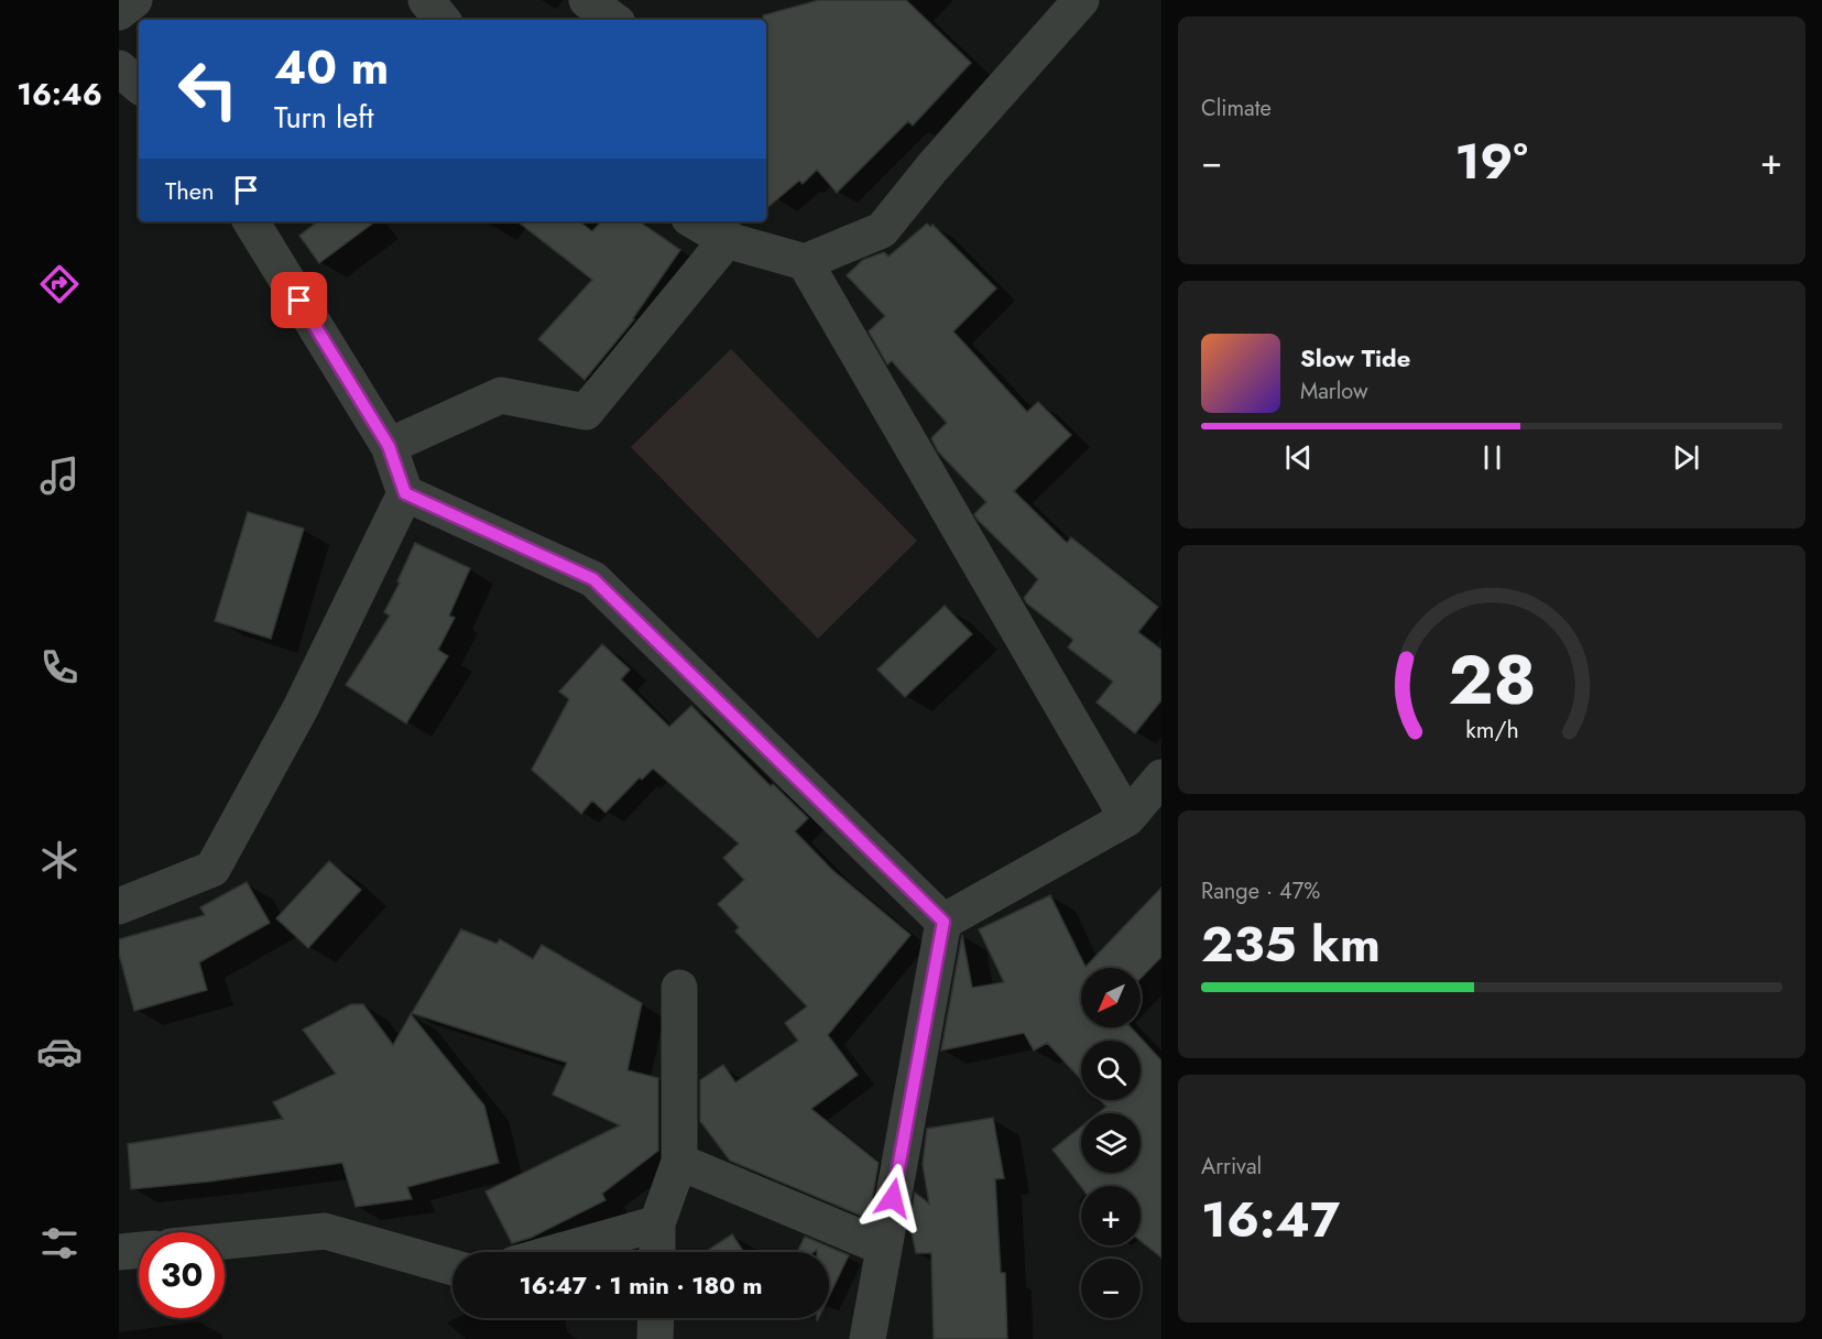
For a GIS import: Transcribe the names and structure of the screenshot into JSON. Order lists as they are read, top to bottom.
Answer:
{
  "north": "bottom left",
  "page": {
    "tabs": "16:46",
    "tile": [
      "Climate",
      ["Range · 47%", "235 km"],
      ["Arrival", "16:47"]
    ],
    "turn": ["40 m", "Turn left"],
    "heat": ["−", "19°", "+"],
    "then": "Then",
    "song": ["Slow Tide", "Marlow"],
    "map_buttons": ["+", "−"],
    "limit": "30",
    "trip": "16:47 · 1 min · 180 m",
    "gauge": ["28", "km/h"]
  }
}
